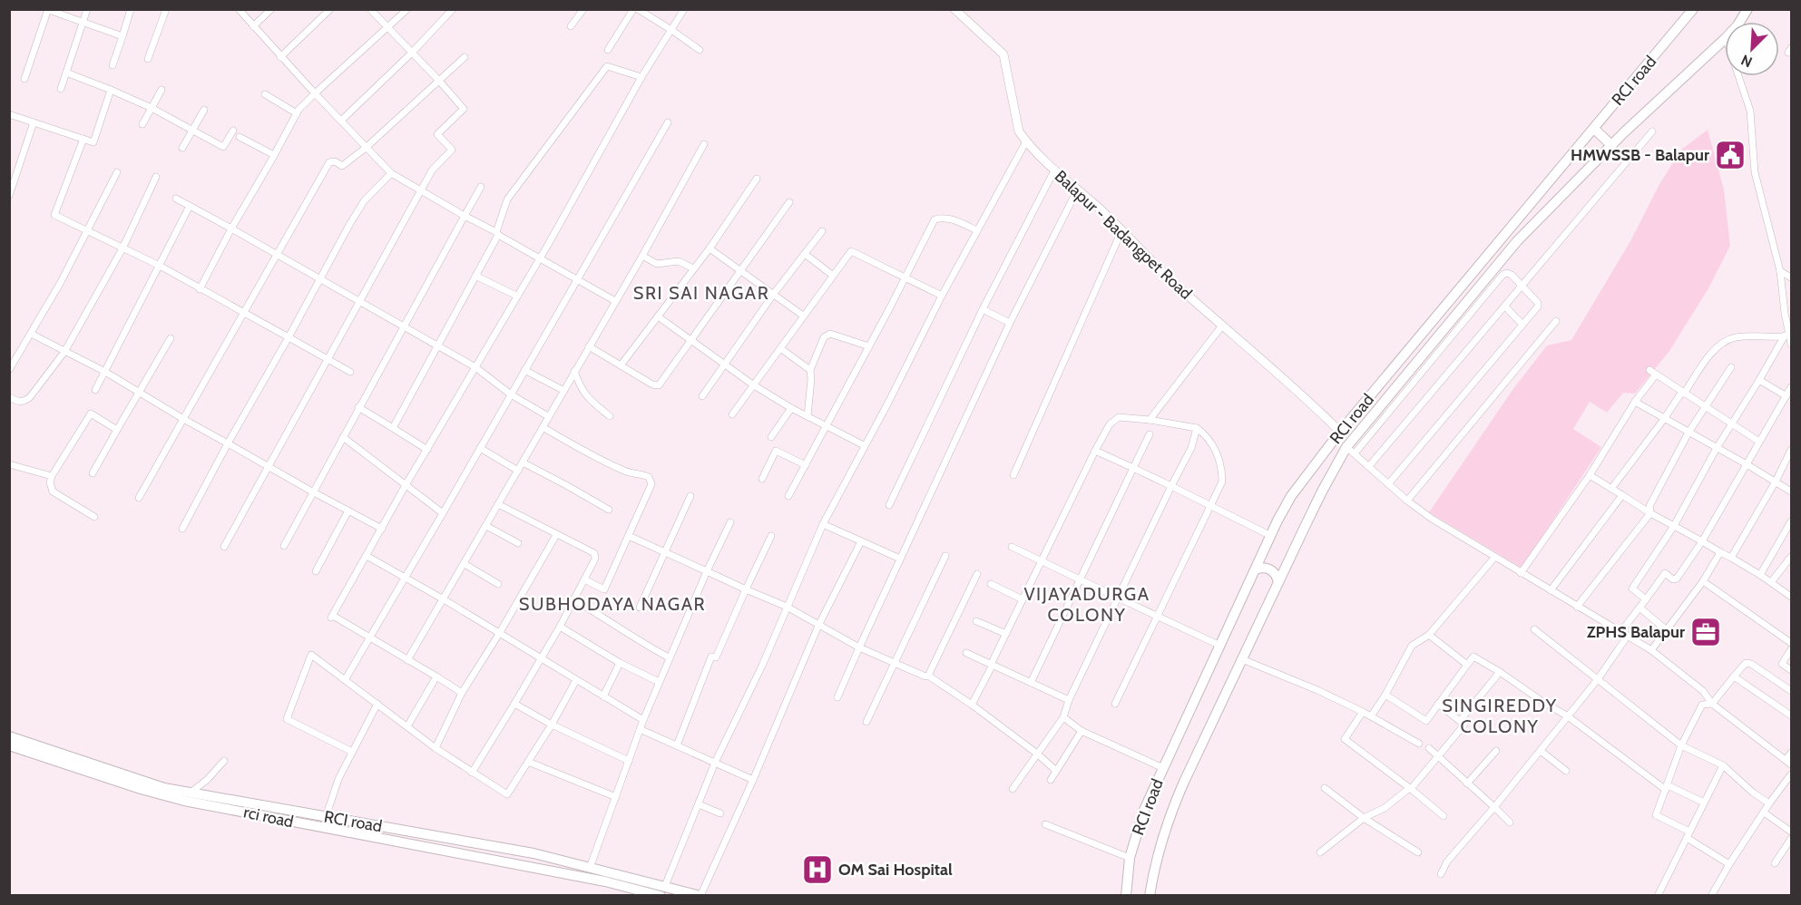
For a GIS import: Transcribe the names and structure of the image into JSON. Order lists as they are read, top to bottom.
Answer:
{
  "streets": {
    "main road": ["RCI road", "rci road"],
    "street": ["Balapur - Badangpet Road"]
  },
  "crossings": [
    ["RCI road", "Balapur - Badangpet Road"],
    ["RCI road", "rci road"]
  ],
  "districts": [
    "SRI SAI NAGAR",
    "VIJAYADURGA COLONY",
    "SUBHODAYA NAGAR",
    "SINGIREDDY COLONY"
  ],
  "places": {
    "public building": ["HMWSSB - Balapur"],
    "office": ["ZPHS Balapur"],
    "hospital": ["OM Sai Hospital"]
  },
  "north": "bottom left"
}
